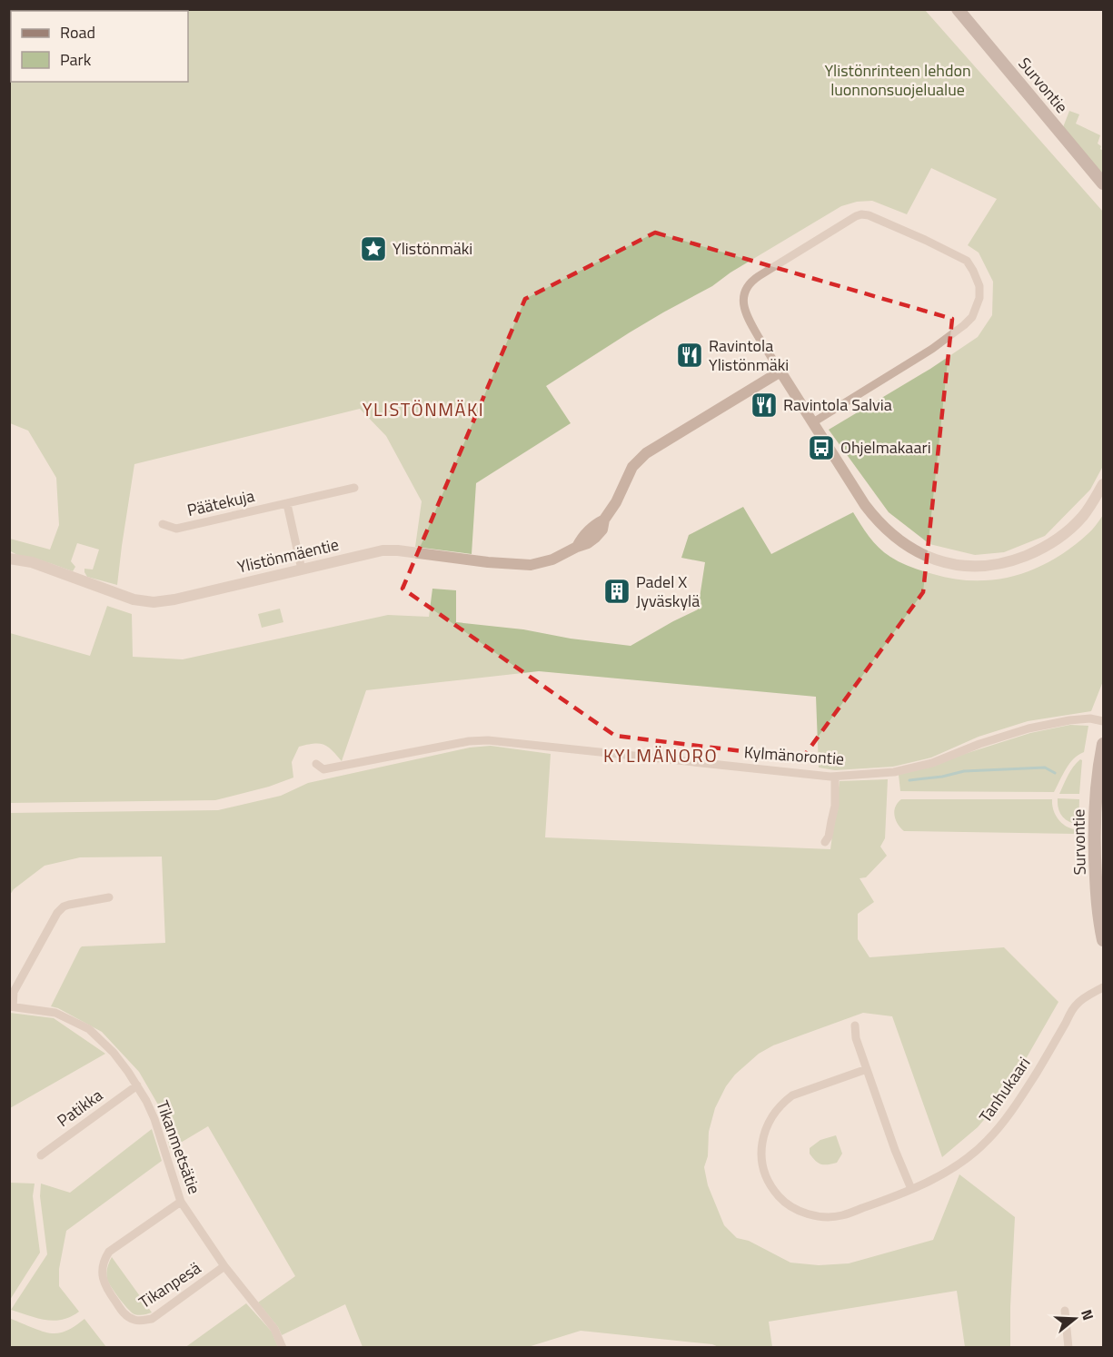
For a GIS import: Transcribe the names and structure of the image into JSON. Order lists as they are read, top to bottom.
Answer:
{
  "streets": {
    "main road": ["Survontie"],
    "street": [
      "Päätekuja",
      "Ylistönmäentie",
      "Kylmänorontie",
      "Tanhukaari",
      "Patikka",
      "Tikanmetsätie",
      "Tikanpesä"
    ]
  },
  "crossings": [
    ["Patikka", "Tikanmetsätie"],
    ["Tikanmetsätie", "Tikanpesä"]
  ],
  "districts": ["YLISTÖNMÄKI", "KYLMÄNORO"],
  "parks": ["Ylistönrinteen lehdon luonnonsuojelualue"],
  "places": {
    "place": ["Ylistönmäki"],
    "restaurant": ["Ravintola Ylistönmäki", "Ravintola Salvia"],
    "bus stop": ["Ohjelmakaari"],
    "building": ["Padel X Jyväskylä"]
  },
  "legend": ["Road", "Park"],
  "north": "right"
}
